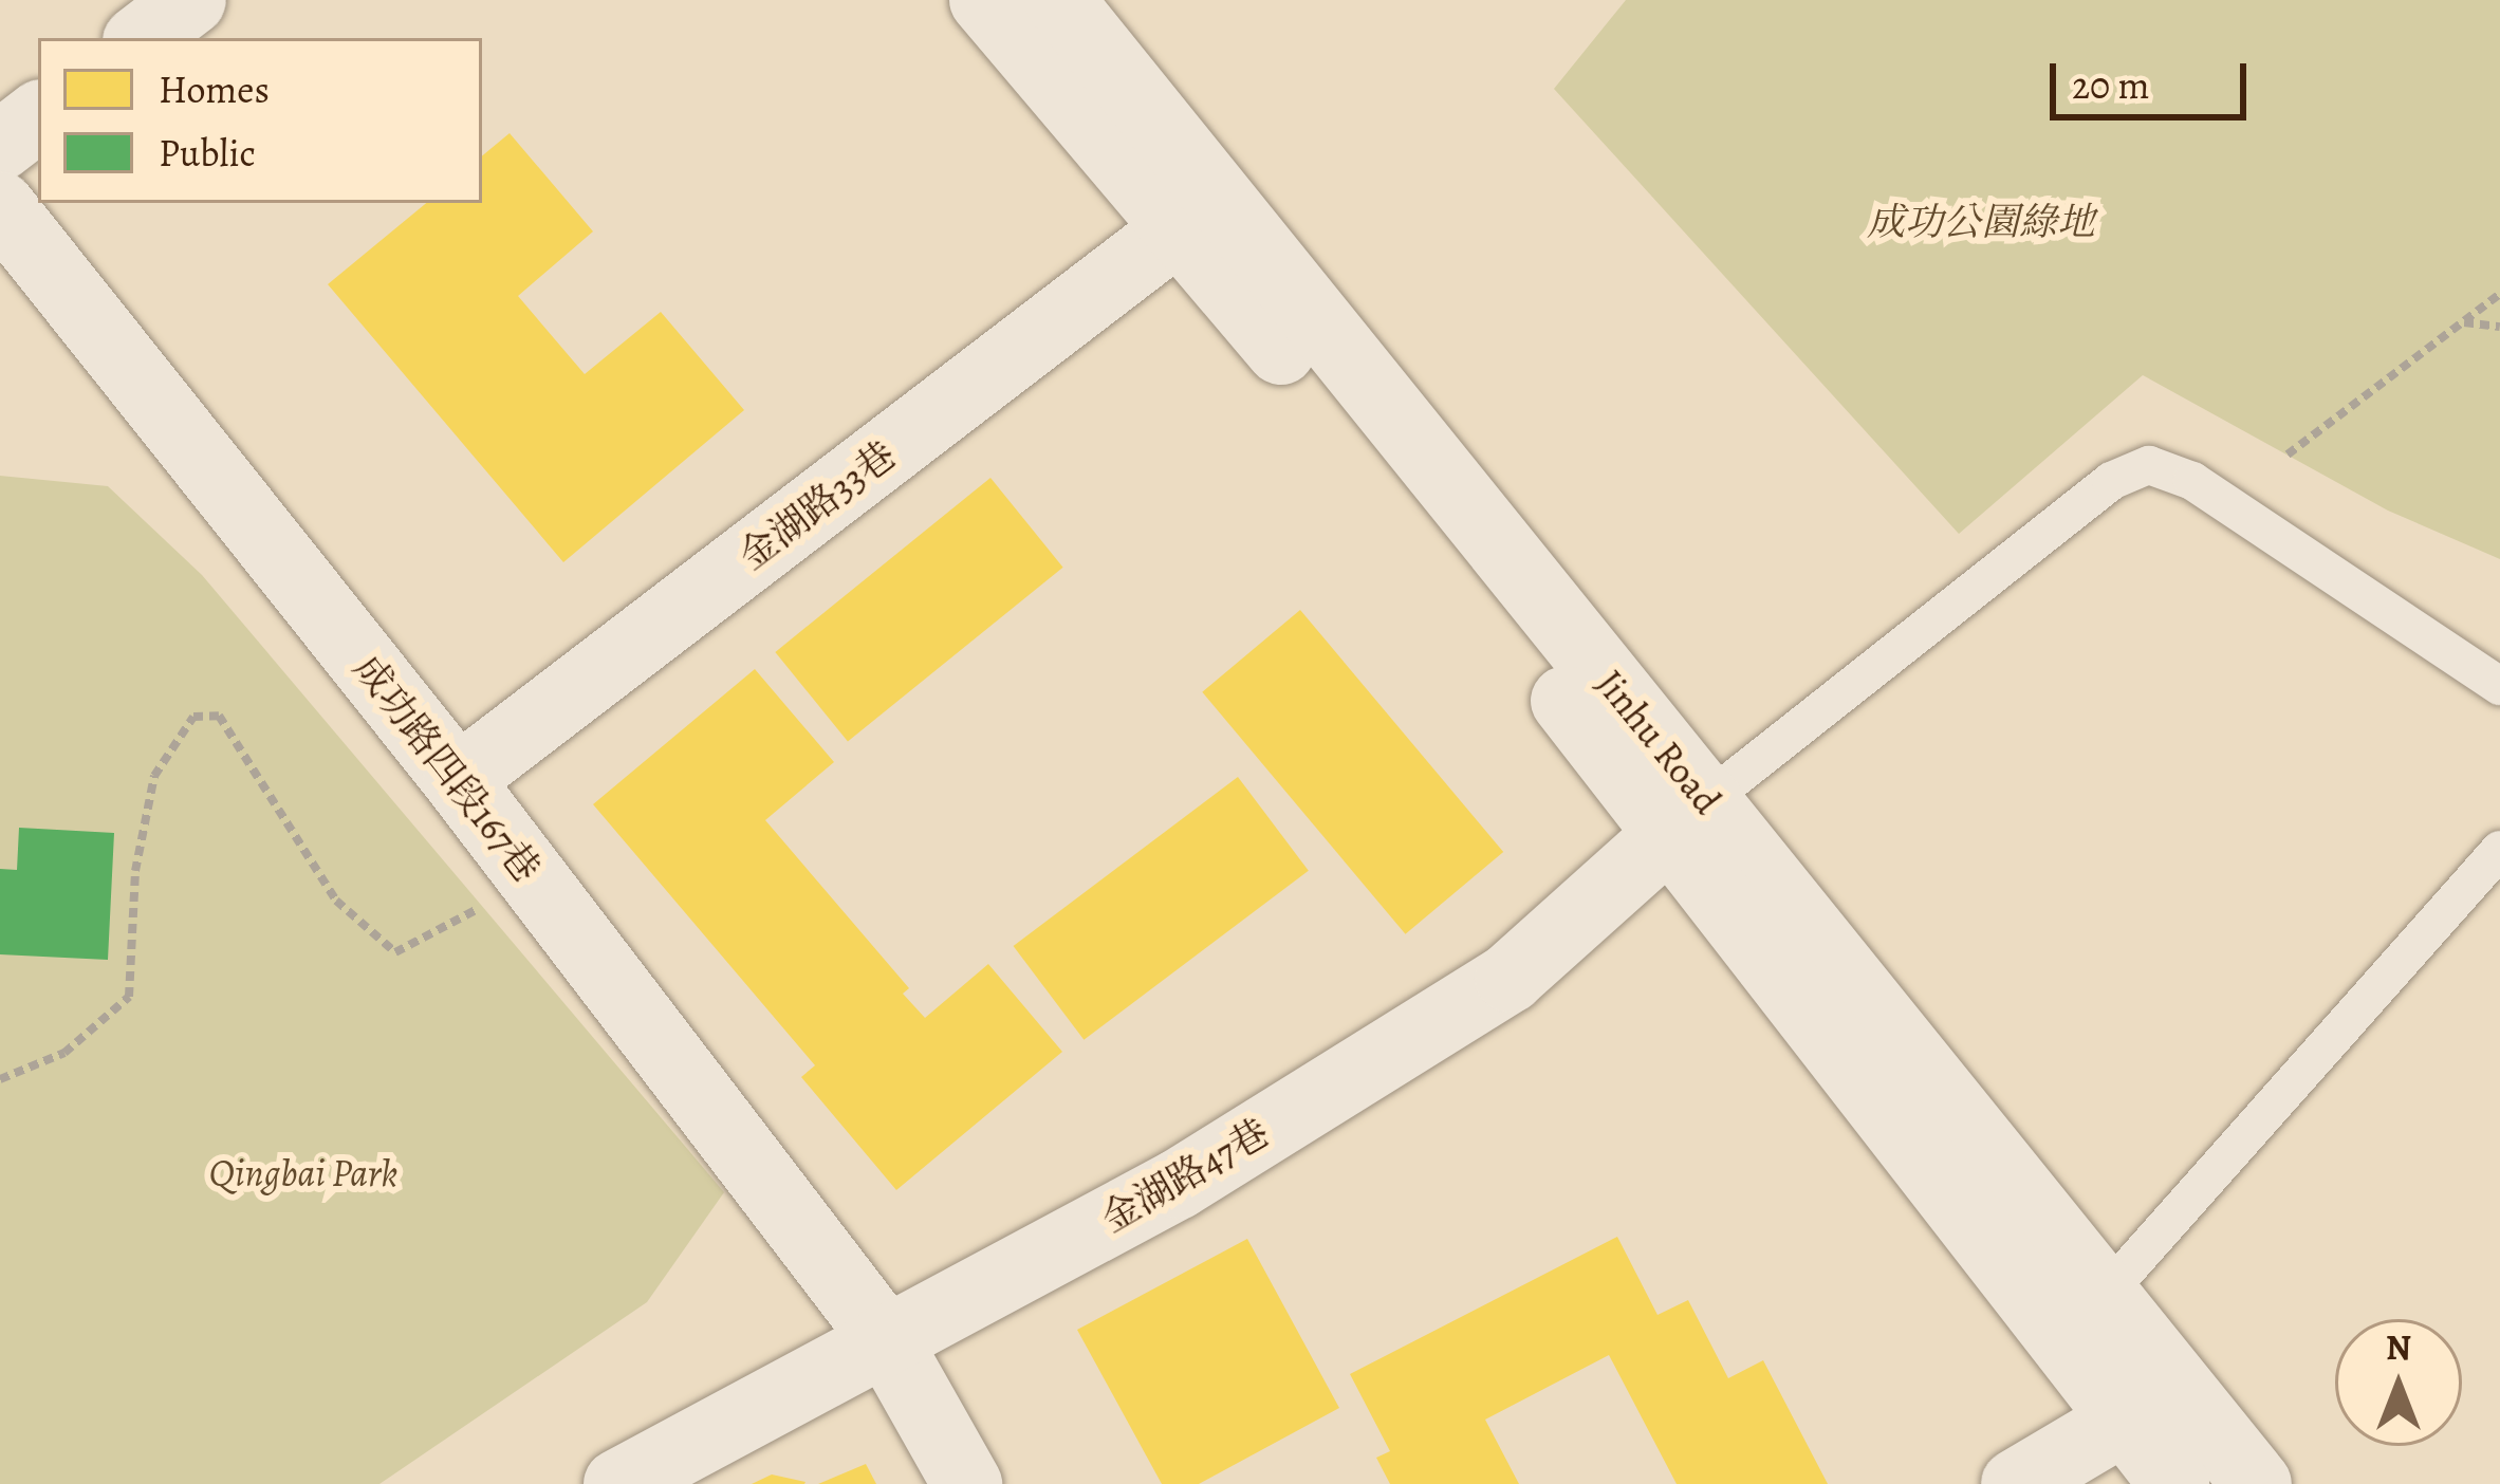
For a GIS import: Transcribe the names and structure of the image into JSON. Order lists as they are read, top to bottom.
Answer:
{
  "streets": {
    "street": [
      "金湖路33巷",
      "Jinhu Road",
      "成功路四段167巷",
      "金湖路47巷"
    ]
  },
  "crossings": [
    ["金湖路33巷", "Jinhu Road"],
    ["金湖路33巷", "成功路四段167巷"],
    ["Jinhu Road", "金湖路47巷"],
    ["成功路四段167巷", "金湖路47巷"]
  ],
  "parks": ["成功公園綠地", "Qingbai Park"],
  "legend": ["Homes", "Public"],
  "scale_bar": "20 m",
  "north": "top"
}
